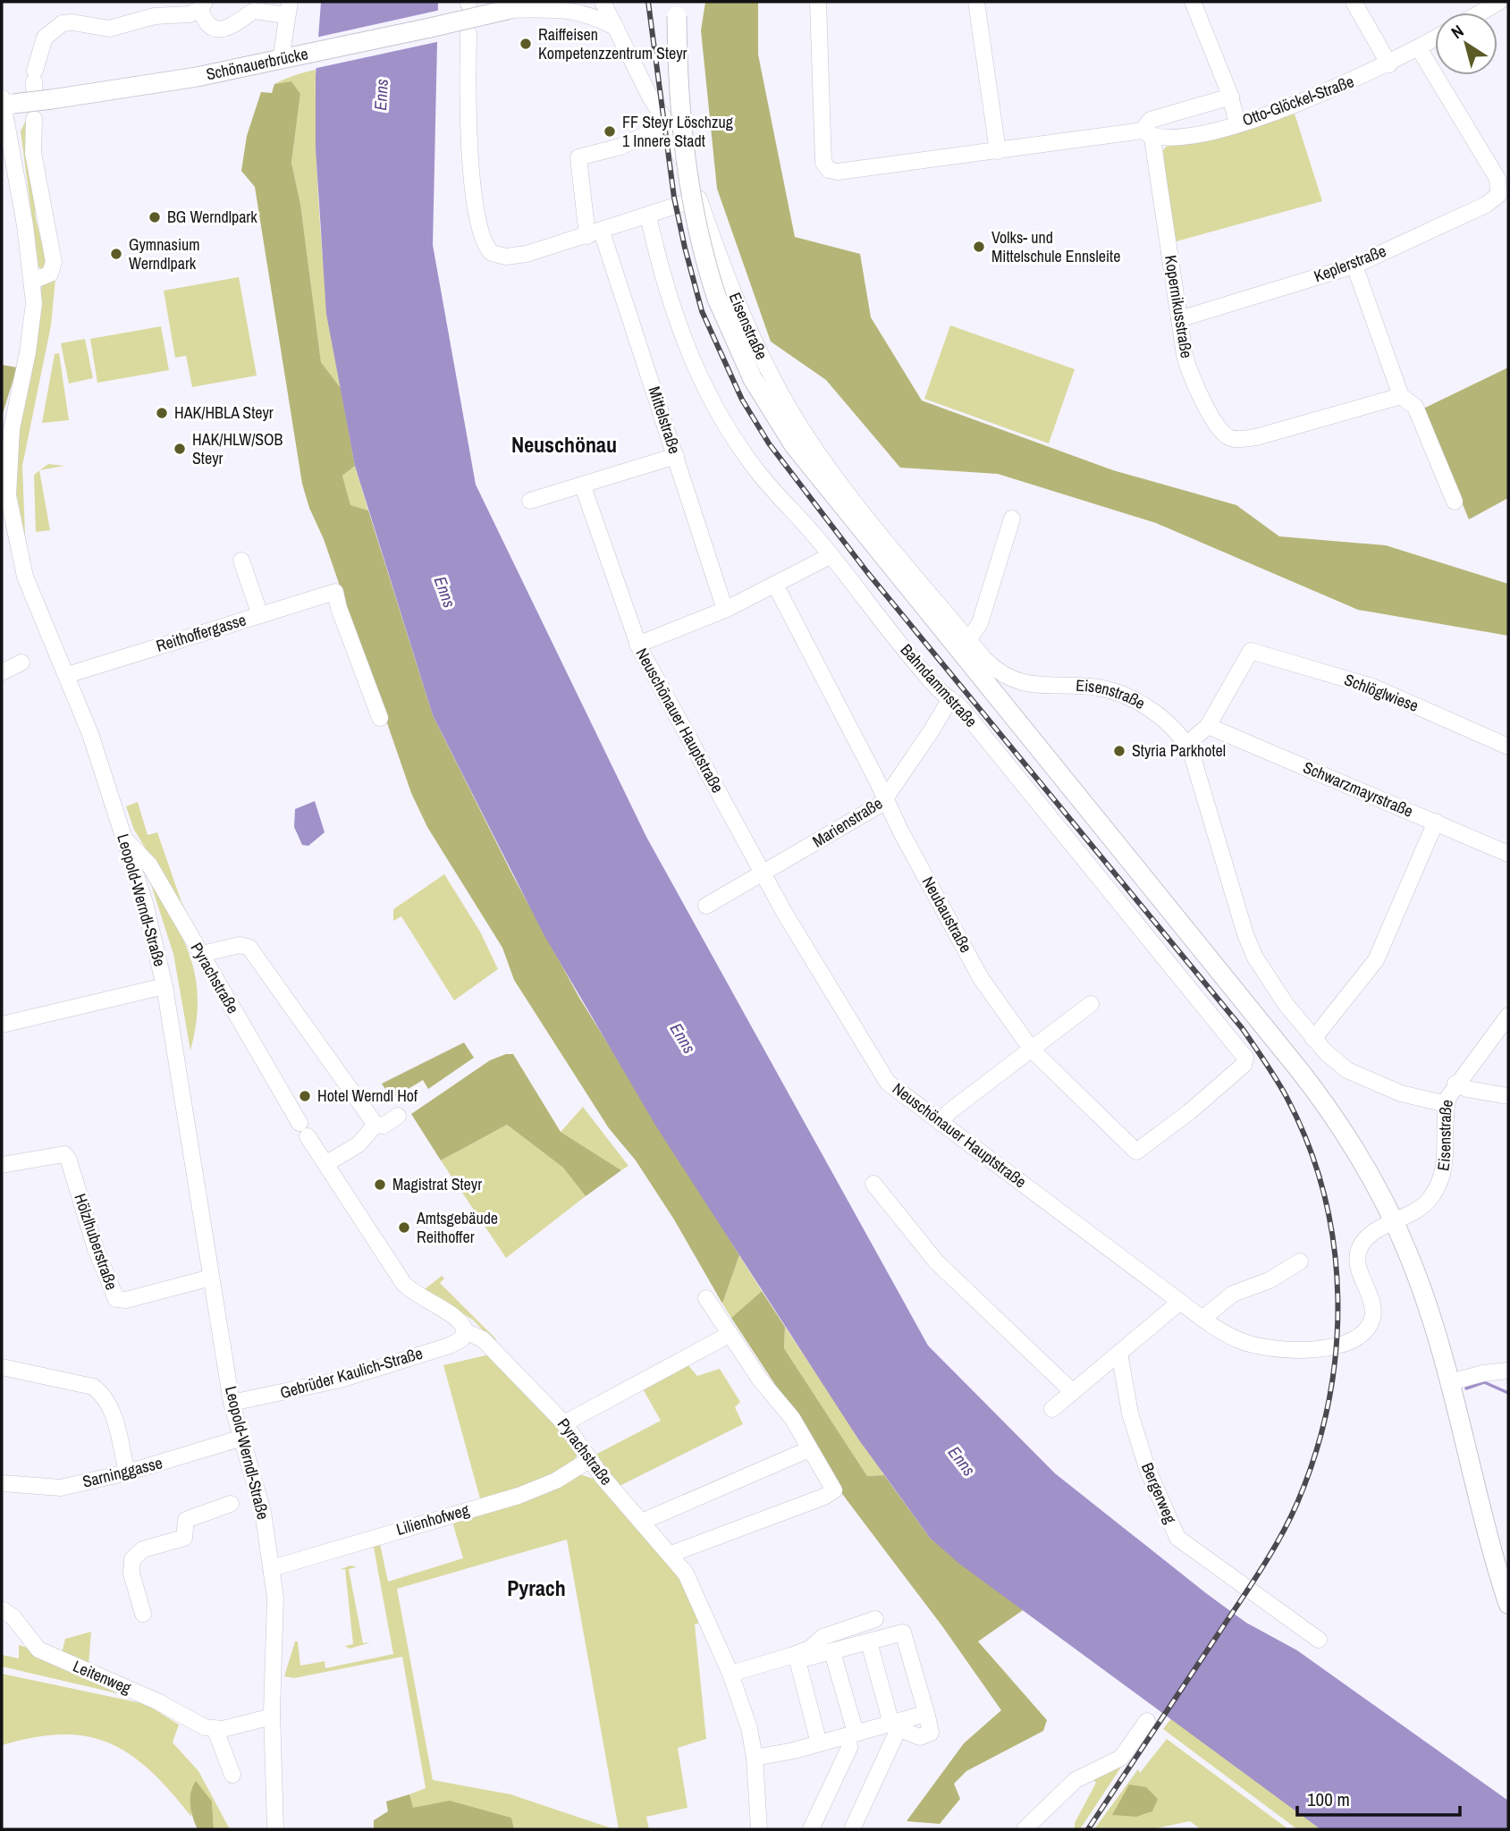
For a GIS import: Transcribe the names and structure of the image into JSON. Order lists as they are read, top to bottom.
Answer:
{
  "streets": {
    "main road": ["Schönauerbrücke", "Eisenstraße"],
    "street": [
      "Otto-Glöckel-Straße",
      "Keplerstraße",
      "Kopernikusstraße",
      "Mittelstraße",
      "Reithoffergasse",
      "Bahndammstraße",
      "Schlöglwiese",
      "Neuschönauer Hauptstraße",
      "Schwarzmayrstraße",
      "Marienstraße",
      "Leopold-Werndl-Straße",
      "Neubaustraße",
      "Pyrachstraße",
      "Hölzlhuberstraße",
      "Gebrüder Kaulich-Straße",
      "Sarninggasse",
      "Bergerweg",
      "Lilienhofweg",
      "Leitenweg"
    ]
  },
  "crossings": [
    ["Schönauerbrücke", "Leopold-Werndl-Straße"],
    ["Otto-Glöckel-Straße", "Keplerstraße"],
    ["Otto-Glöckel-Straße", "Kopernikusstraße"],
    ["Keplerstraße", "Kopernikusstraße"],
    ["Eisenstraße", "Mittelstraße"],
    ["Eisenstraße", "Neuschönauer Hauptstraße"],
    ["Reithoffergasse", "Leopold-Werndl-Straße"],
    ["Bahndammstraße", "Marienstraße"],
    ["Bahndammstraße", "Neubaustraße"],
    ["Schlöglwiese", "Schwarzmayrstraße"],
    ["Neuschönauer Hauptstraße", "Marienstraße"],
    ["Marienstraße", "Neubaustraße"],
    ["Leopold-Werndl-Straße", "Pyrachstraße"],
    ["Leopold-Werndl-Straße", "Hölzlhuberstraße"],
    ["Leopold-Werndl-Straße", "Gebrüder Kaulich-Straße"],
    ["Leopold-Werndl-Straße", "Sarninggasse"],
    ["Leopold-Werndl-Straße", "Lilienhofweg"],
    ["Pyrachstraße", "Gebrüder Kaulich-Straße"],
    ["Pyrachstraße", "Lilienhofweg"]
  ],
  "districts": ["Neuschönau", "Pyrach"],
  "water": ["Enns"],
  "places": [
    "Raiffeisen Kompetenzzentrum Steyr",
    "FF Steyr Löschzug 1 Innere Stadt",
    "BG Werndlpark",
    "Volks- und Mittelschule Ennsleite",
    "Gymnasium Werndlpark",
    "HAK/HBLA Steyr",
    "HAK/HLW/SOB Steyr",
    "Styria Parkhotel",
    "Hotel Werndl Hof",
    "Magistrat Steyr",
    "Amtsgebäude Reithoffer"
  ],
  "scale_bar": "100 m",
  "north": "top left"
}
